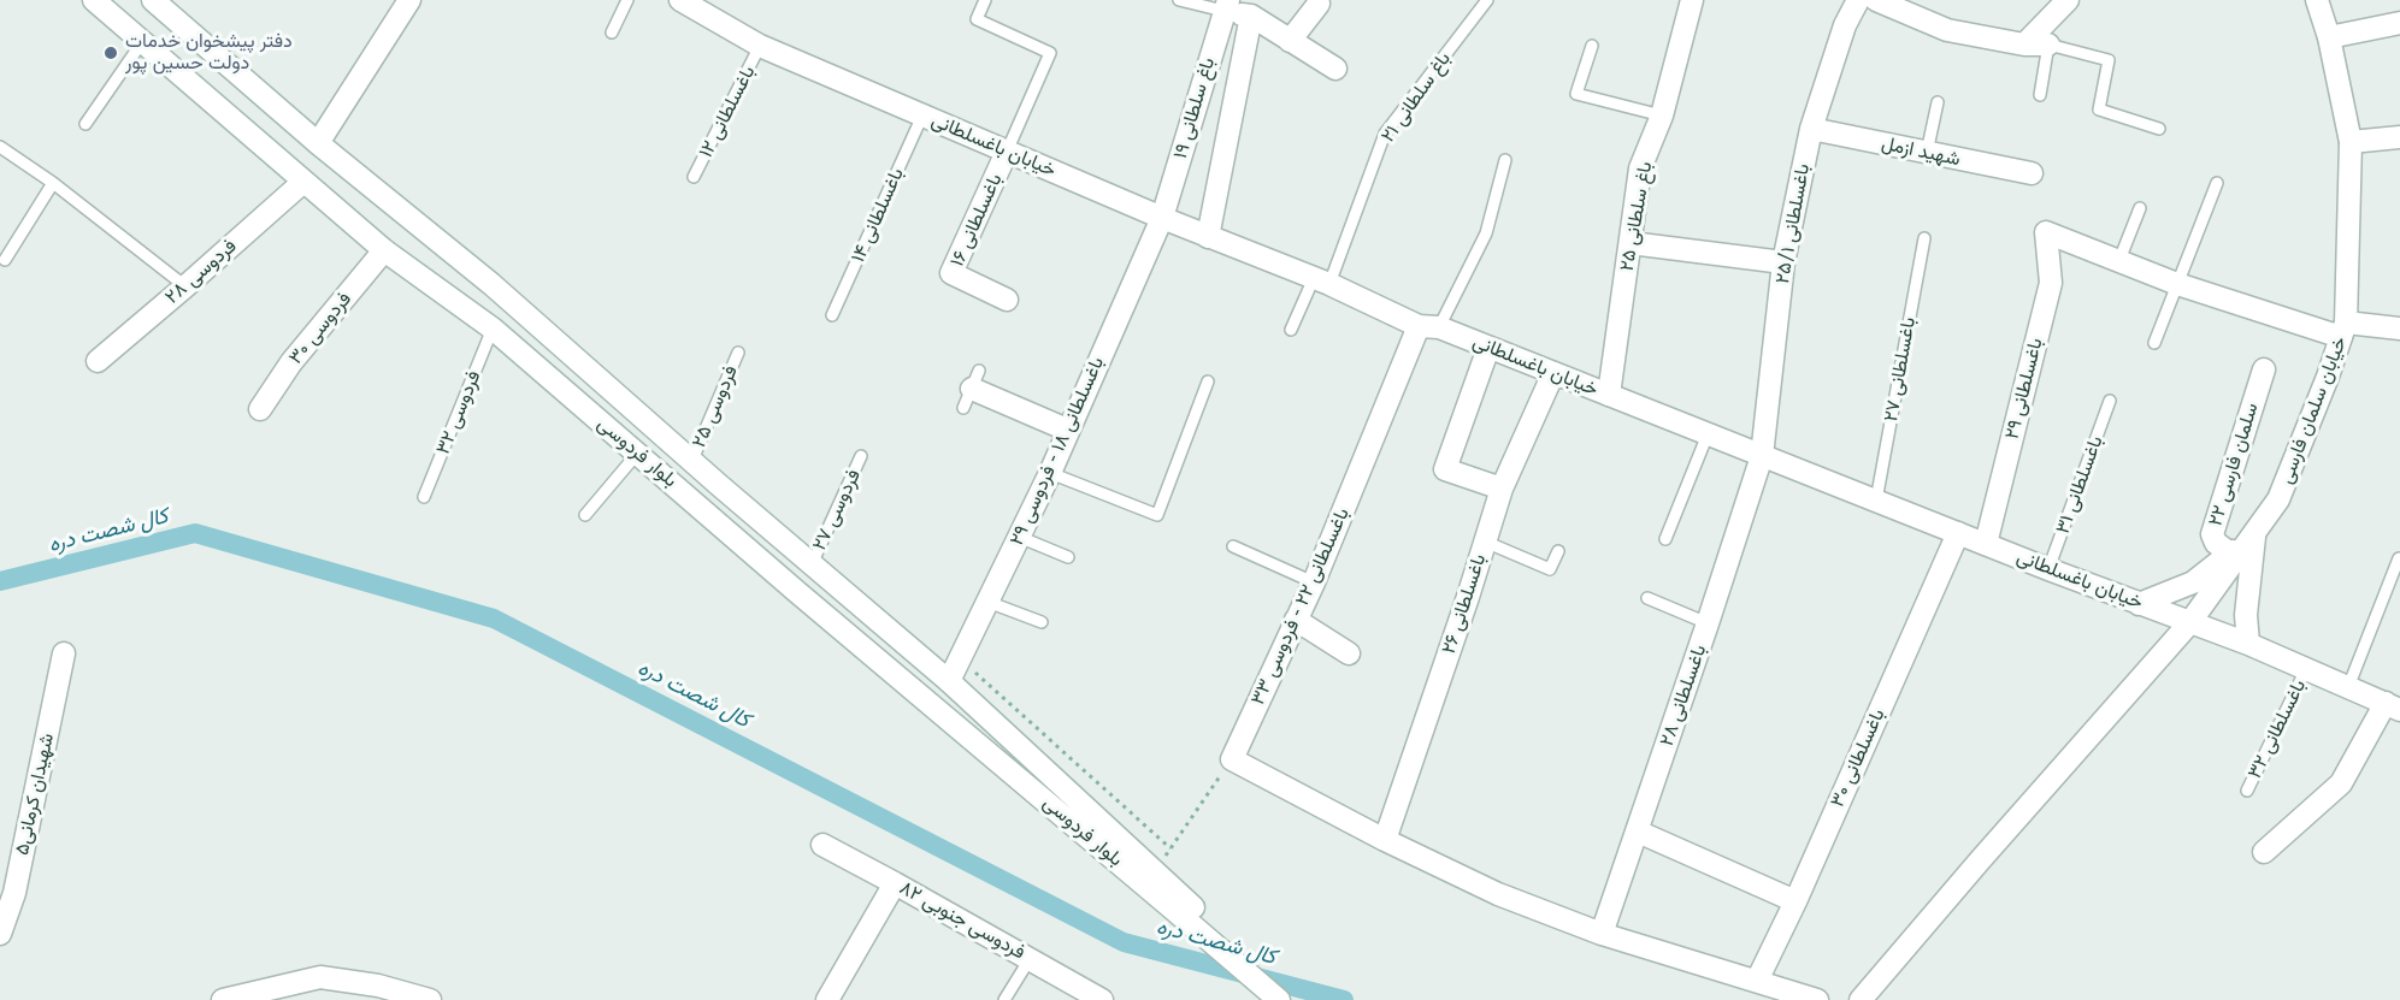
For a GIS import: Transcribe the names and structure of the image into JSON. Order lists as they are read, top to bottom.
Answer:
{
  "streets": {
    "street": [
      "باغ سلطانی ۱۹",
      "خیابان باغسلطانی",
      "شهید ازمل",
      "باغ سلطانی ۲۵",
      "باغسلطانی ۱۶",
      "باغسلطانی ۲۵/۱",
      "فردوسی ۲۸",
      "فردوسی ۳۰",
      "باغسلطانی ۲۹",
      "خیابان سلمان فارسی",
      "باغسلطانی ۱۸ - فردوسی ۲۹",
      "بلوار فردوسی",
      "سلمان فارسی ۲۲",
      "باغسلطانی ۲۶",
      "باغسلطانی ۲۲ - فردوسی ۳۳",
      "باغسلطانی ۲۸",
      "باغسلطانی ۳۰",
      "شهیدان کرمانی۵",
      "فردوسی جنوبی ۸۲"
    ],
    "lane": [
      "باغ سلطانی ۲۱",
      "باغسلطانی ۱۲",
      "باغسلطانی ۱۴",
      "باغسلطانی ۲۷",
      "فردوسی ۲۵",
      "فردوسی ۳۲",
      "باغسلطانی ۳۱",
      "فردوسی ۲۷",
      "باغسلطانی ۳۲"
    ]
  },
  "crossings": [
    ["باغ سلطانی ۲۱", "خیابان باغسلطانی"],
    ["باغ سلطانی ۱۹", "خیابان باغسلطانی"],
    ["باغ سلطانی ۱۹", "باغسلطانی ۱۸ - فردوسی ۲۹"],
    ["باغسلطانی ۱۲", "خیابان باغسلطانی"],
    ["خیابان باغسلطانی", "باغسلطانی ۱۴"],
    ["خیابان باغسلطانی", "باغ سلطانی ۲۵"],
    ["خیابان باغسلطانی", "باغسلطانی ۱۶"],
    ["خیابان باغسلطانی", "باغسلطانی ۲۵/۱"],
    ["خیابان باغسلطانی", "باغسلطانی ۲۷"],
    ["خیابان باغسلطانی", "باغسلطانی ۲۹"],
    ["خیابان باغسلطانی", "خیابان سلمان فارسی"],
    ["خیابان باغسلطانی", "باغسلطانی ۱۸ - فردوسی ۲۹"],
    ["خیابان باغسلطانی", "باغسلطانی ۳۱"],
    ["خیابان باغسلطانی", "باغسلطانی ۲۶"],
    ["خیابان باغسلطانی", "باغسلطانی ۲۲ - فردوسی ۳۳"],
    ["خیابان باغسلطانی", "باغسلطانی ۲۸"],
    ["خیابان باغسلطانی", "باغسلطانی ۳۲"],
    ["خیابان باغسلطانی", "باغسلطانی ۳۰"],
    ["شهید ازمل", "باغسلطانی ۲۵/۱"],
    ["باغسلطانی ۲۵/۱", "باغسلطانی ۲۸"],
    ["فردوسی ۲۸", "بلوار فردوسی"],
    ["فردوسی ۳۰", "بلوار فردوسی"],
    ["فردوسی ۲۵", "بلوار فردوسی"],
    ["فردوسی ۳۲", "بلوار فردوسی"],
    ["باغسلطانی ۱۸ - فردوسی ۲۹", "بلوار فردوسی"],
    ["بلوار فردوسی", "فردوسی ۲۷"]
  ],
  "water": ["کال شصت دره"],
  "places": ["دفتر پیشخوان خدمات دولت حسین پور"]
}
